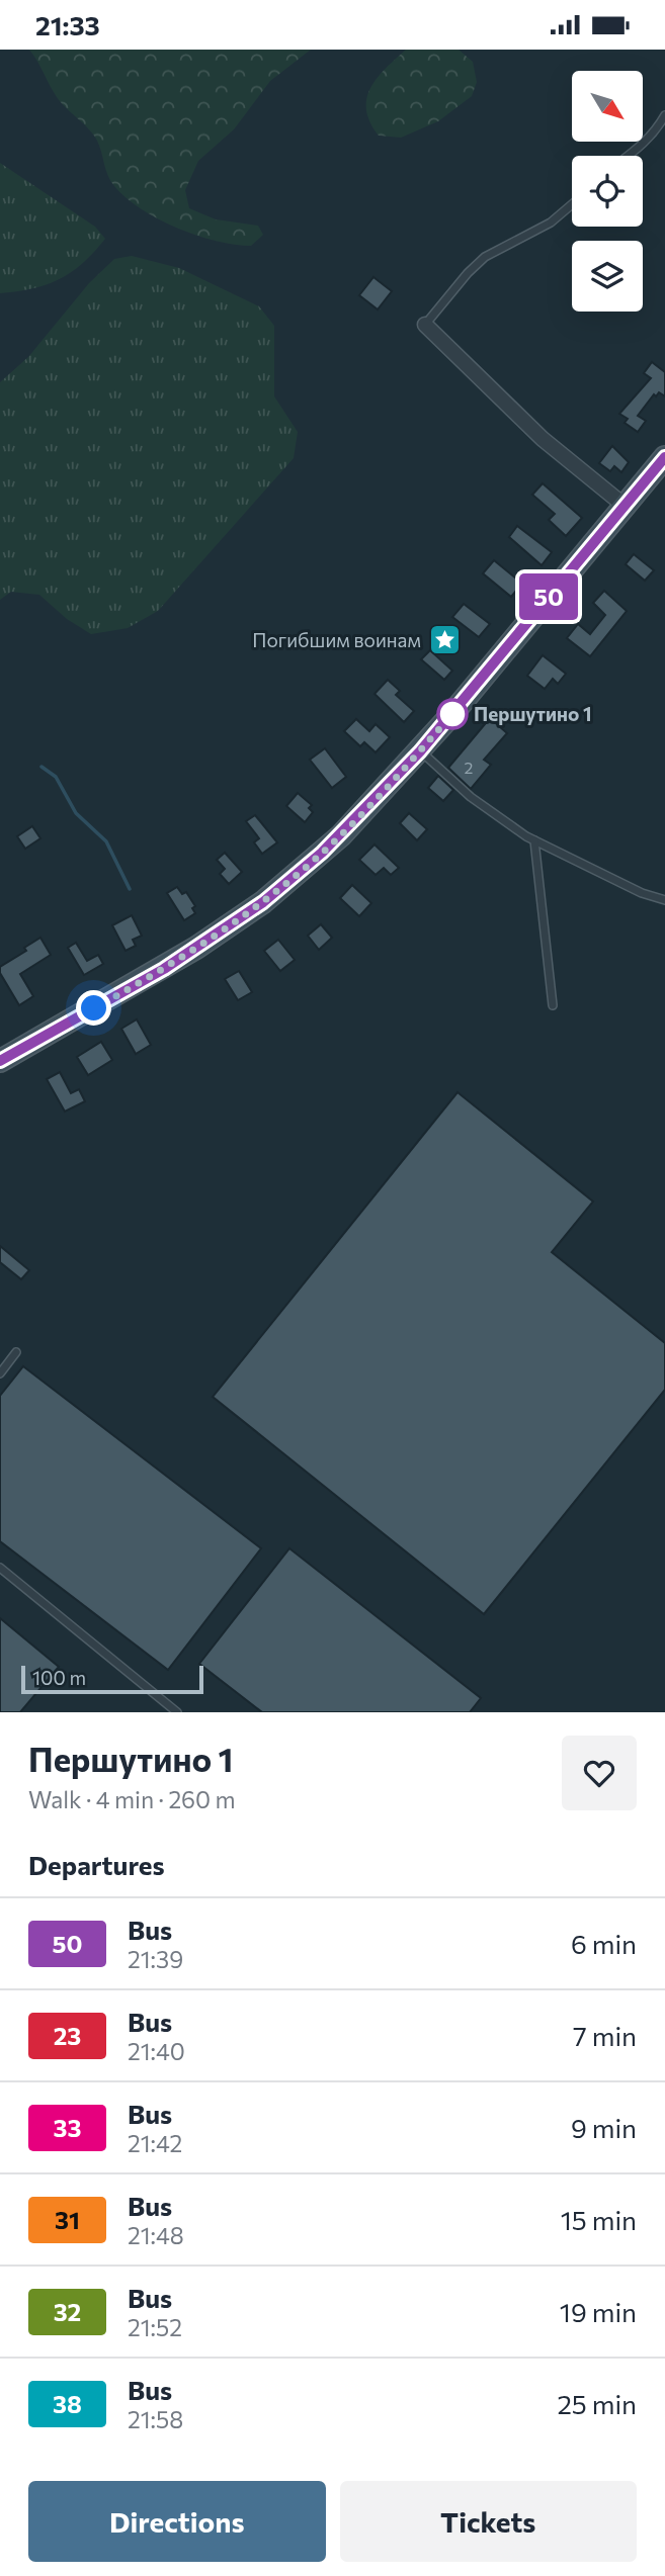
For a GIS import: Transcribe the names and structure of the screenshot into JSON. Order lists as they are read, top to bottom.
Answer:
{
  "places": {
    "place": ["Погибшим воинам"],
    "other": ["Першутино 1"]
  },
  "lines": ["bus line 50"],
  "house_numbers": ["2"],
  "scale_bar": "100 m",
  "north": "bottom right",
  "page": {
    "status": "21:33",
    "on_map": "50",
    "scale": "100 m",
    "heading": [
      ["Першутино 1", "Walk · 4 min · 260 m"],
      "Departures"
    ],
    "list": [
      {
        "mark": "50",
        "name": "Bus",
        "note": "21:39",
        "value": "6 min"
      },
      {
        "mark": "23",
        "name": "Bus",
        "note": "21:40",
        "value": "7 min"
      },
      {
        "mark": "33",
        "name": "Bus",
        "note": "21:42",
        "value": "9 min"
      },
      {
        "mark": "31",
        "name": "Bus",
        "note": "21:48",
        "value": "15 min"
      },
      {
        "mark": "32",
        "name": "Bus",
        "note": "21:52",
        "value": "19 min"
      },
      {
        "mark": "38",
        "name": "Bus",
        "note": "21:58",
        "value": "25 min"
      }
    ],
    "buttons": ["Directions", "Tickets"]
  }
}
